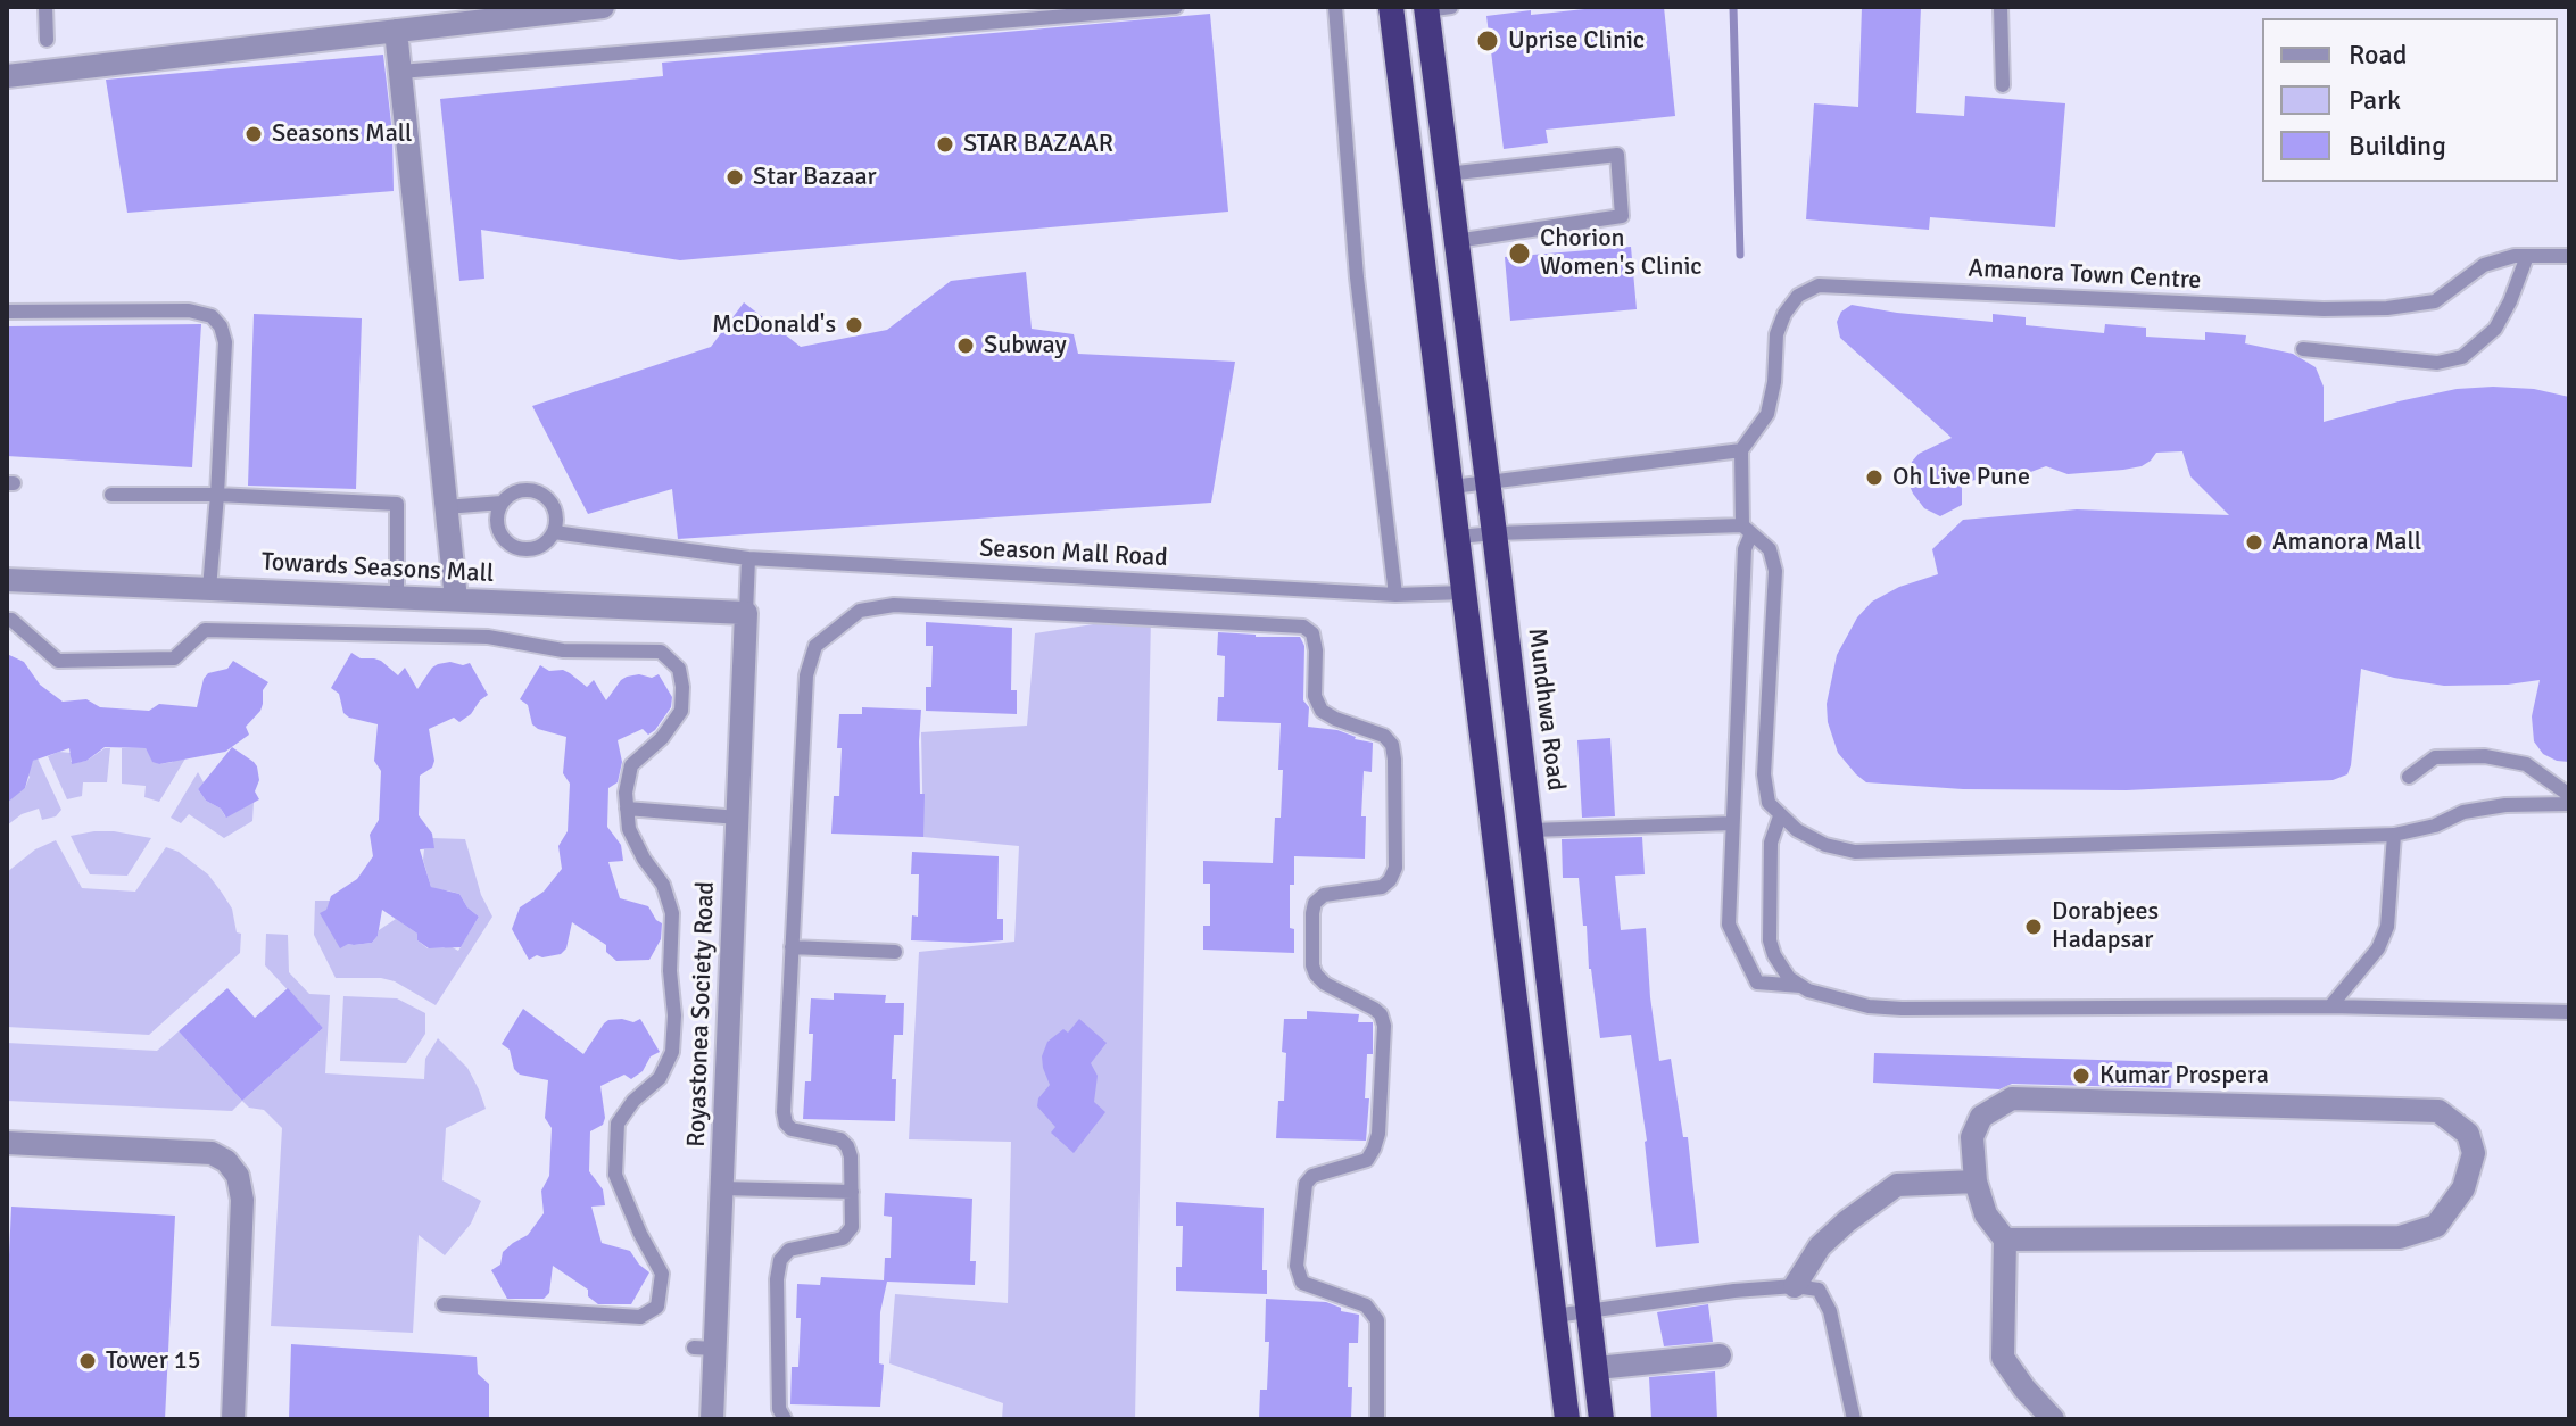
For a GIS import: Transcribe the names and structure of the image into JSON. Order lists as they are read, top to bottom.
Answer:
{
  "streets": {
    "highway": ["Mundhwa Road"],
    "street": ["Towards Seasons Mall", "Royastonea Society Road"],
    "lane": ["Amanora Town Centre", "Season Mall Road"]
  },
  "crossings": [
    ["Towards Seasons Mall", "Royastonea Society Road"]
  ],
  "places": [
    "Uprise Clinic",
    "Seasons Mall",
    "STAR BAZAAR",
    "Star Bazaar",
    "Chorion Women's Clinic",
    "McDonald's",
    "Subway",
    "Oh Live Pune",
    "Amanora Mall",
    "Dorabjees Hadapsar",
    "Kumar Prospera",
    "Tower 15"
  ],
  "legend": ["Road", "Park", "Building"]
}
